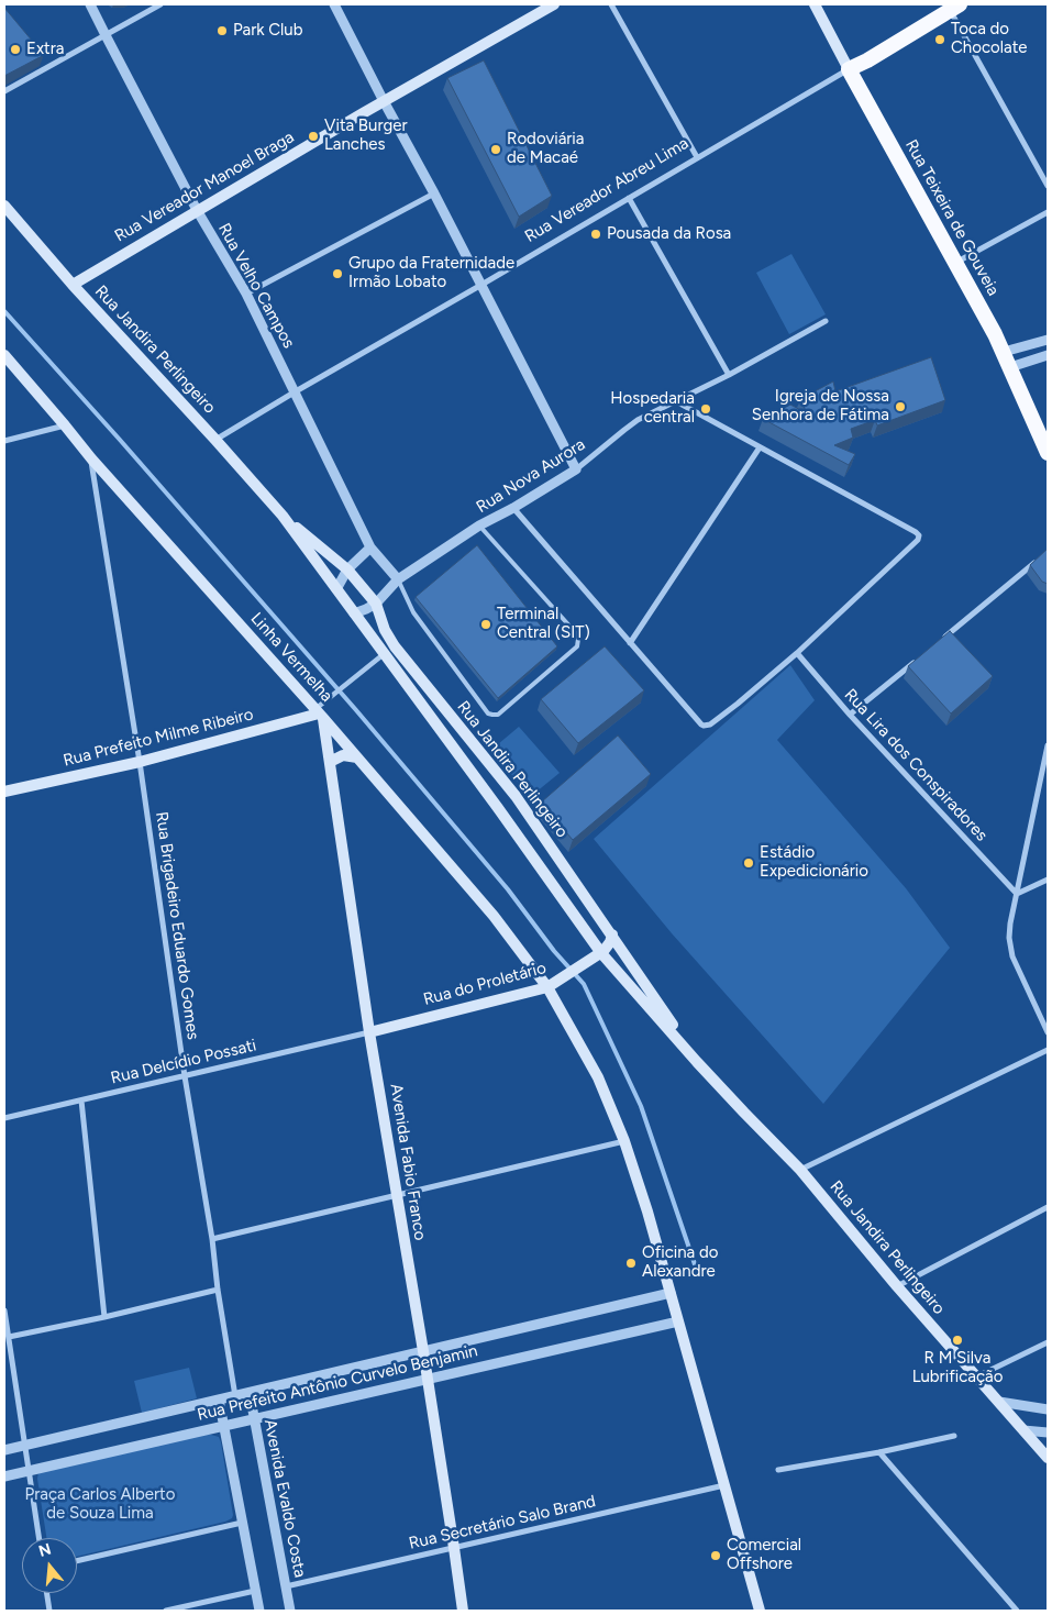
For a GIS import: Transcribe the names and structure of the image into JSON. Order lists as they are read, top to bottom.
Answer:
{
  "streets": {
    "highway": ["Rua Vereador Abreu Lima", "Rua Teixeira de Gouveia"],
    "main road": [
      "Rua Vereador Manoel Braga",
      "Rua Jandira Perlingeiro",
      "Linha Vermelha",
      "Rua Prefeito Milme Ribeiro",
      "Rua do Proletário",
      "Avenida Fabio Franco"
    ],
    "street": [
      "Rua Velho Campos",
      "Rua Nova Aurora",
      "Rua Lira dos Conspiradores",
      "Rua Brigadeiro Eduardo Gomes",
      "Rua Delcídio Possati",
      "Rua Prefeito Antônio Curvelo Benjamin",
      "Avenida Evaldo Costa",
      "Rua Secretário Salo Brand"
    ]
  },
  "crossings": [
    ["Rua Vereador Manoel Braga", "Rua Velho Campos"],
    ["Rua Vereador Manoel Braga", "Rua Jandira Perlingeiro"],
    ["Rua Vereador Abreu Lima", "Rua Teixeira de Gouveia"],
    ["Rua Vereador Abreu Lima", "Rua Velho Campos"],
    ["Rua Vereador Abreu Lima", "Rua Jandira Perlingeiro"],
    ["Rua Velho Campos", "Rua Nova Aurora"],
    ["Rua Jandira Perlingeiro", "Rua Nova Aurora"],
    ["Rua Jandira Perlingeiro", "Rua do Proletário"],
    ["Linha Vermelha", "Rua Prefeito Milme Ribeiro"],
    ["Linha Vermelha", "Rua Brigadeiro Eduardo Gomes"],
    ["Linha Vermelha", "Rua do Proletário"],
    ["Linha Vermelha", "Avenida Fabio Franco"],
    ["Linha Vermelha", "Rua Prefeito Antônio Curvelo Benjamin"],
    ["Linha Vermelha", "Rua Secretário Salo Brand"],
    ["Rua Prefeito Milme Ribeiro", "Rua Brigadeiro Eduardo Gomes"],
    ["Rua Prefeito Milme Ribeiro", "Avenida Fabio Franco"],
    ["Rua Brigadeiro Eduardo Gomes", "Rua Delcídio Possati"],
    ["Rua Brigadeiro Eduardo Gomes", "Rua Prefeito Antônio Curvelo Benjamin"],
    ["Rua do Proletário", "Rua Delcídio Possati"],
    ["Rua do Proletário", "Avenida Fabio Franco"],
    ["Rua Delcídio Possati", "Avenida Fabio Franco"],
    ["Avenida Fabio Franco", "Rua Prefeito Antônio Curvelo Benjamin"],
    ["Avenida Fabio Franco", "Rua Secretário Salo Brand"],
    ["Rua Prefeito Antônio Curvelo Benjamin", "Avenida Evaldo Costa"],
    ["Avenida Evaldo Costa", "Rua Secretário Salo Brand"]
  ],
  "parks": ["Praça Carlos Alberto de Souza Lima"],
  "places": [
    "Park Club",
    "Toca do Chocolate",
    "Extra",
    "Vita Burger Lanches",
    "Rodoviária de Macaé",
    "Pousada da Rosa",
    "Grupo da Fraternidade Irmão Lobato",
    "Igreja de Nossa Senhora de Fátima",
    "Hospedaria central",
    "Terminal Central (SIT)",
    "Estádio Expedicionário",
    "Oficina do Alexandre",
    "R M Silva Lubrificação",
    "Comercial Offshore"
  ],
  "north": "top"
}
